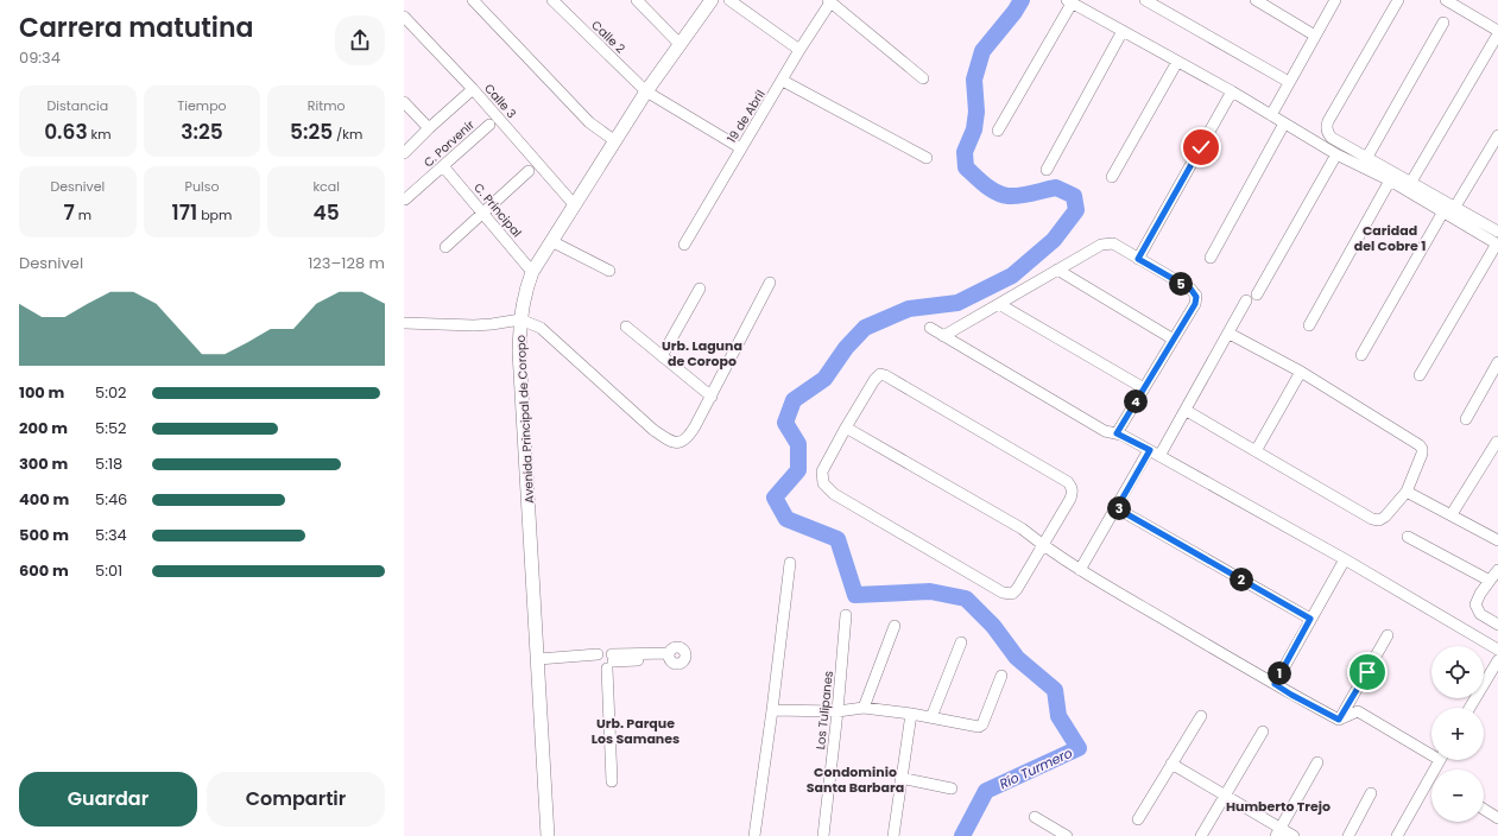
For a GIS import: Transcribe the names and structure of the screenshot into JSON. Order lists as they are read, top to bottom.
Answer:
{
  "streets": {
    "street": [
      "Calle 2",
      "Calle 3",
      "19 de Abril",
      "C. Porvenir",
      "C. Principal",
      "Avenida Principal de Coropo",
      "Los Tulipanes"
    ]
  },
  "crossings": [
    ["Calle 2", "19 de Abril"],
    ["Calle 2", "Avenida Principal de Coropo"],
    ["Calle 3", "Avenida Principal de Coropo"],
    ["C. Porvenir", "C. Principal"],
    ["C. Principal", "Avenida Principal de Coropo"]
  ],
  "districts": [
    "Caridad del Cobre 1",
    "Urb. Laguna de Coropo",
    "Urb. Parque Los Samanes",
    "Condominio Santa Barbara",
    "Humberto Trejo"
  ],
  "water": ["Río Turmero"],
  "page": {
    "heading": ["Carrera matutina", "09:34"],
    "stats": [
      ["Distancia", "0.63 km"],
      ["Tiempo", "3:25"],
      ["Ritmo", "5:25 /km"],
      ["Desnivel", "7 m"],
      ["Pulso", "171 bpm"],
      ["kcal", "45"]
    ],
    "chart": ["Desnivel", "123–128 m"],
    "pins": [
      "5",
      "4",
      "3",
      "2",
      "1"
    ],
    "list": [
      {
        "name": "100 m",
        "note": "5:02"
      },
      {
        "name": "200 m",
        "note": "5:52"
      },
      {
        "name": "300 m",
        "note": "5:18"
      },
      {
        "name": "400 m",
        "note": "5:46"
      },
      {
        "name": "500 m",
        "note": "5:34"
      },
      {
        "name": "600 m",
        "note": "5:01"
      }
    ],
    "map_buttons": ["+", "−"],
    "buttons": ["Guardar", "Compartir"]
  }
}
